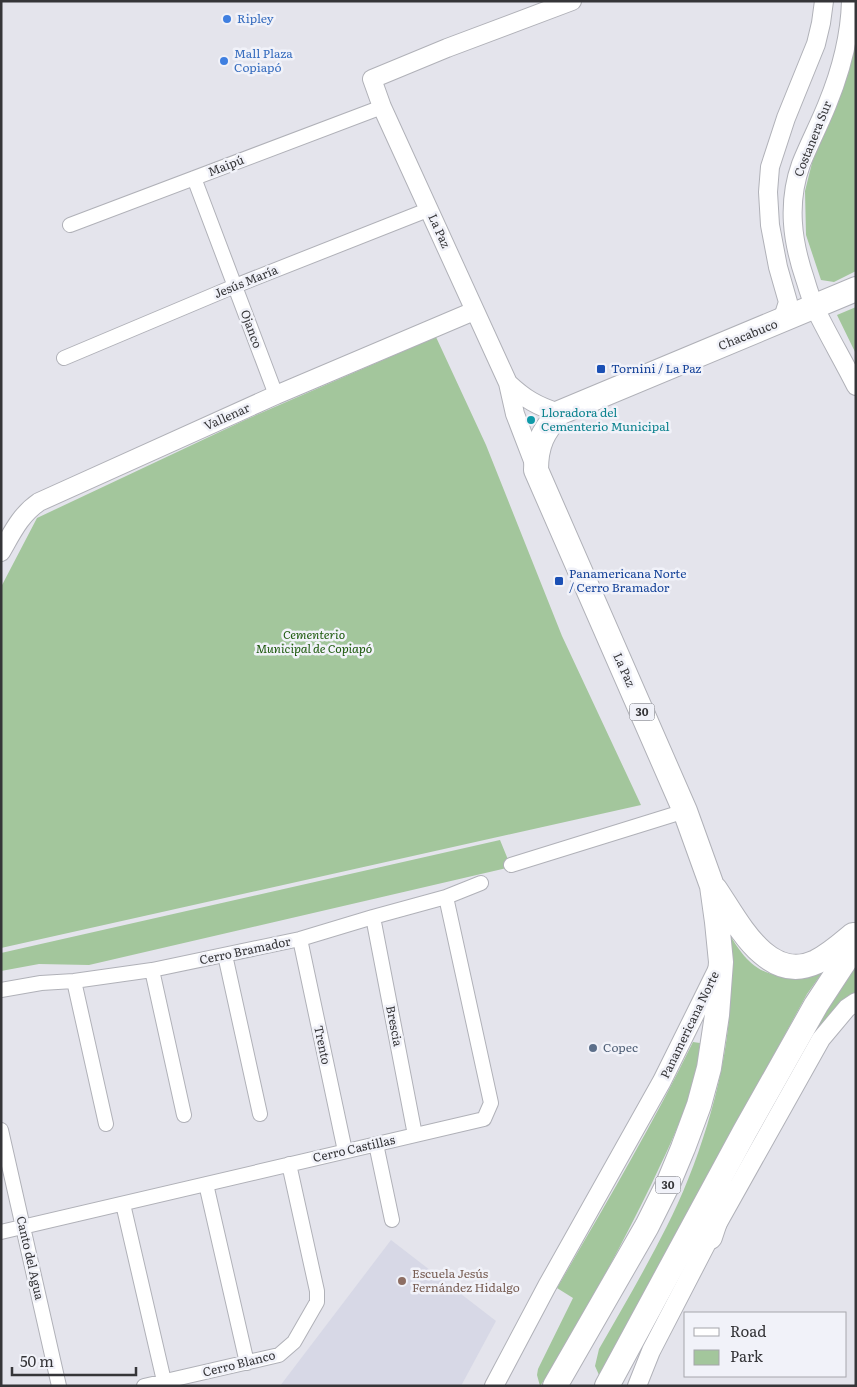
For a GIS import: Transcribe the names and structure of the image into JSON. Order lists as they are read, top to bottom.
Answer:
{
  "streets": {
    "highway": [
      "La Paz",
      "Chacabuco",
      "30",
      "Panamericana Norte"
    ],
    "street": [
      "Costanera Sur",
      "Maipú",
      "Jesús María",
      "Ojanco",
      "Vallenar",
      "Cerro Bramador",
      "Brescia",
      "Trento",
      "Cerro Castillas",
      "Canto del Agua",
      "Cerro Blanco"
    ]
  },
  "crossings": [
    ["Costanera Sur", "Chacabuco"],
    ["Maipú", "La Paz"],
    ["Maipú", "Ojanco"],
    ["La Paz", "Jesús María"],
    ["La Paz", "Chacabuco"],
    ["La Paz", "Vallenar"],
    ["La Paz", "30"],
    ["La Paz", "Panamericana Norte"],
    ["Jesús María", "Ojanco"],
    ["Ojanco", "Vallenar"],
    ["Chacabuco", "30"],
    ["Cerro Bramador", "Brescia"],
    ["Cerro Bramador", "Trento"],
    ["Cerro Bramador", "Cerro Castillas"],
    ["Brescia", "Cerro Castillas"],
    ["Trento", "Cerro Castillas"],
    ["Cerro Castillas", "Canto del Agua"],
    ["Cerro Castillas", "Cerro Blanco"]
  ],
  "parks": ["Cementerio Municipal de Copiapó"],
  "places": {
    "other": [
      "Ripley",
      "Mall Plaza Copiapó",
      "Lloradora del Cementerio Municipal",
      "Copec",
      "Escuela Jesús Fernández Hidalgo"
    ],
    "transit": ["Tornini / La Paz", "Panamericana Norte / Cerro Bramador"]
  },
  "legend": ["Road", "Park"],
  "scale_bar": "50 m"
}
